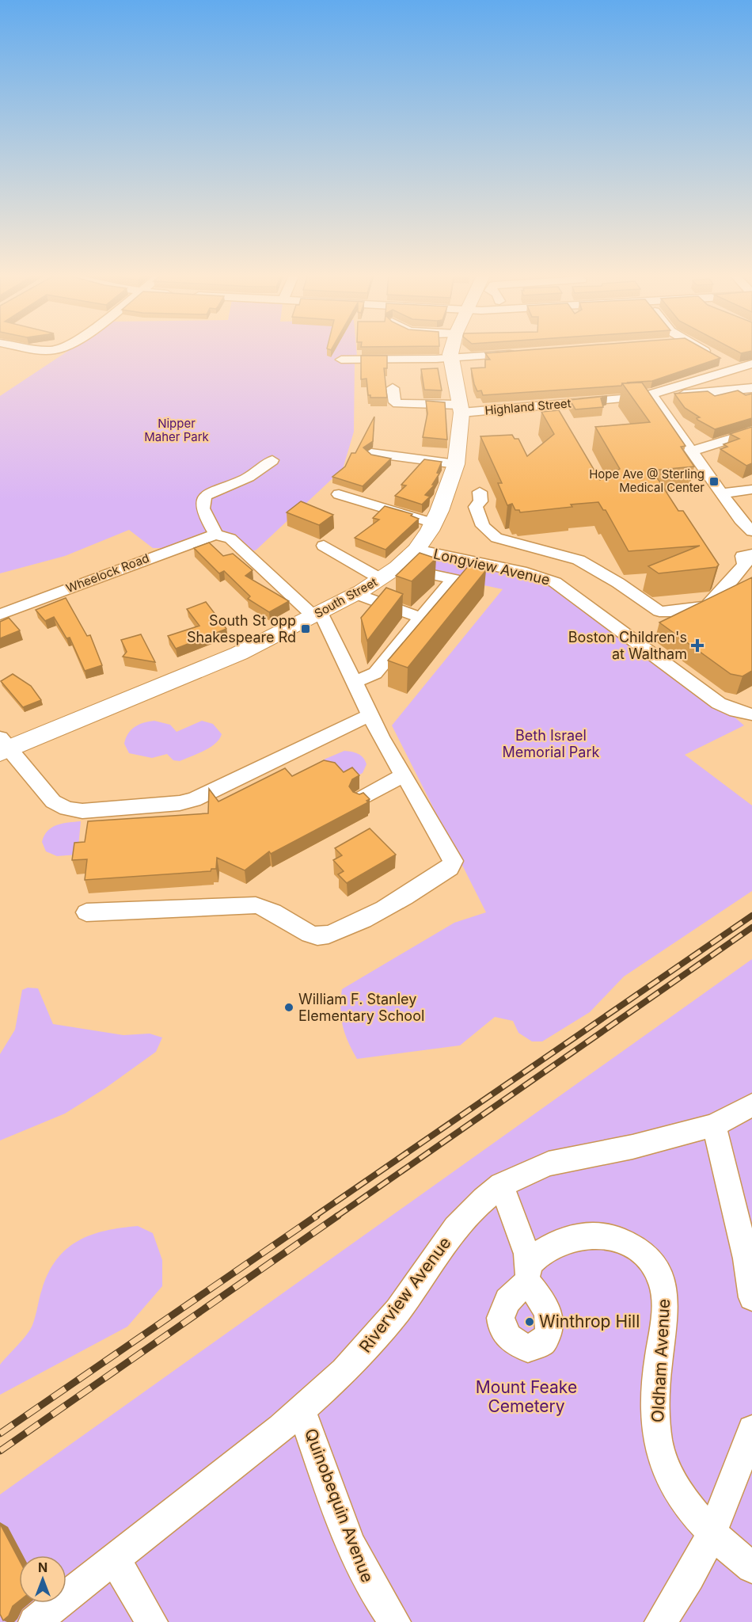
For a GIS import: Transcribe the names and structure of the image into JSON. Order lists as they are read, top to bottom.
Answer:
{
  "streets": {
    "main road": ["South Street"],
    "street": [
      "Highland Street",
      "Longview Avenue",
      "Wheelock Road",
      "Riverview Avenue",
      "Oldham Avenue",
      "Quinobequin Avenue"
    ]
  },
  "crossings": [
    ["Highland Street", "South Street"],
    ["Longview Avenue", "South Street"],
    ["Riverview Avenue", "Oldham Avenue"],
    ["Riverview Avenue", "Quinobequin Avenue"]
  ],
  "parks": ["Nipper Maher Park", "Beth Israel Memorial Park", "Mount Feake Cemetery"],
  "places": {
    "transit": ["Hope Ave @ Sterling Medical Center", "South St opp Shakespeare Rd"],
    "health": ["Boston Children's at Waltham"],
    "other": ["William F. Stanley Elementary School", "Winthrop Hill"]
  },
  "north": "top"
}
